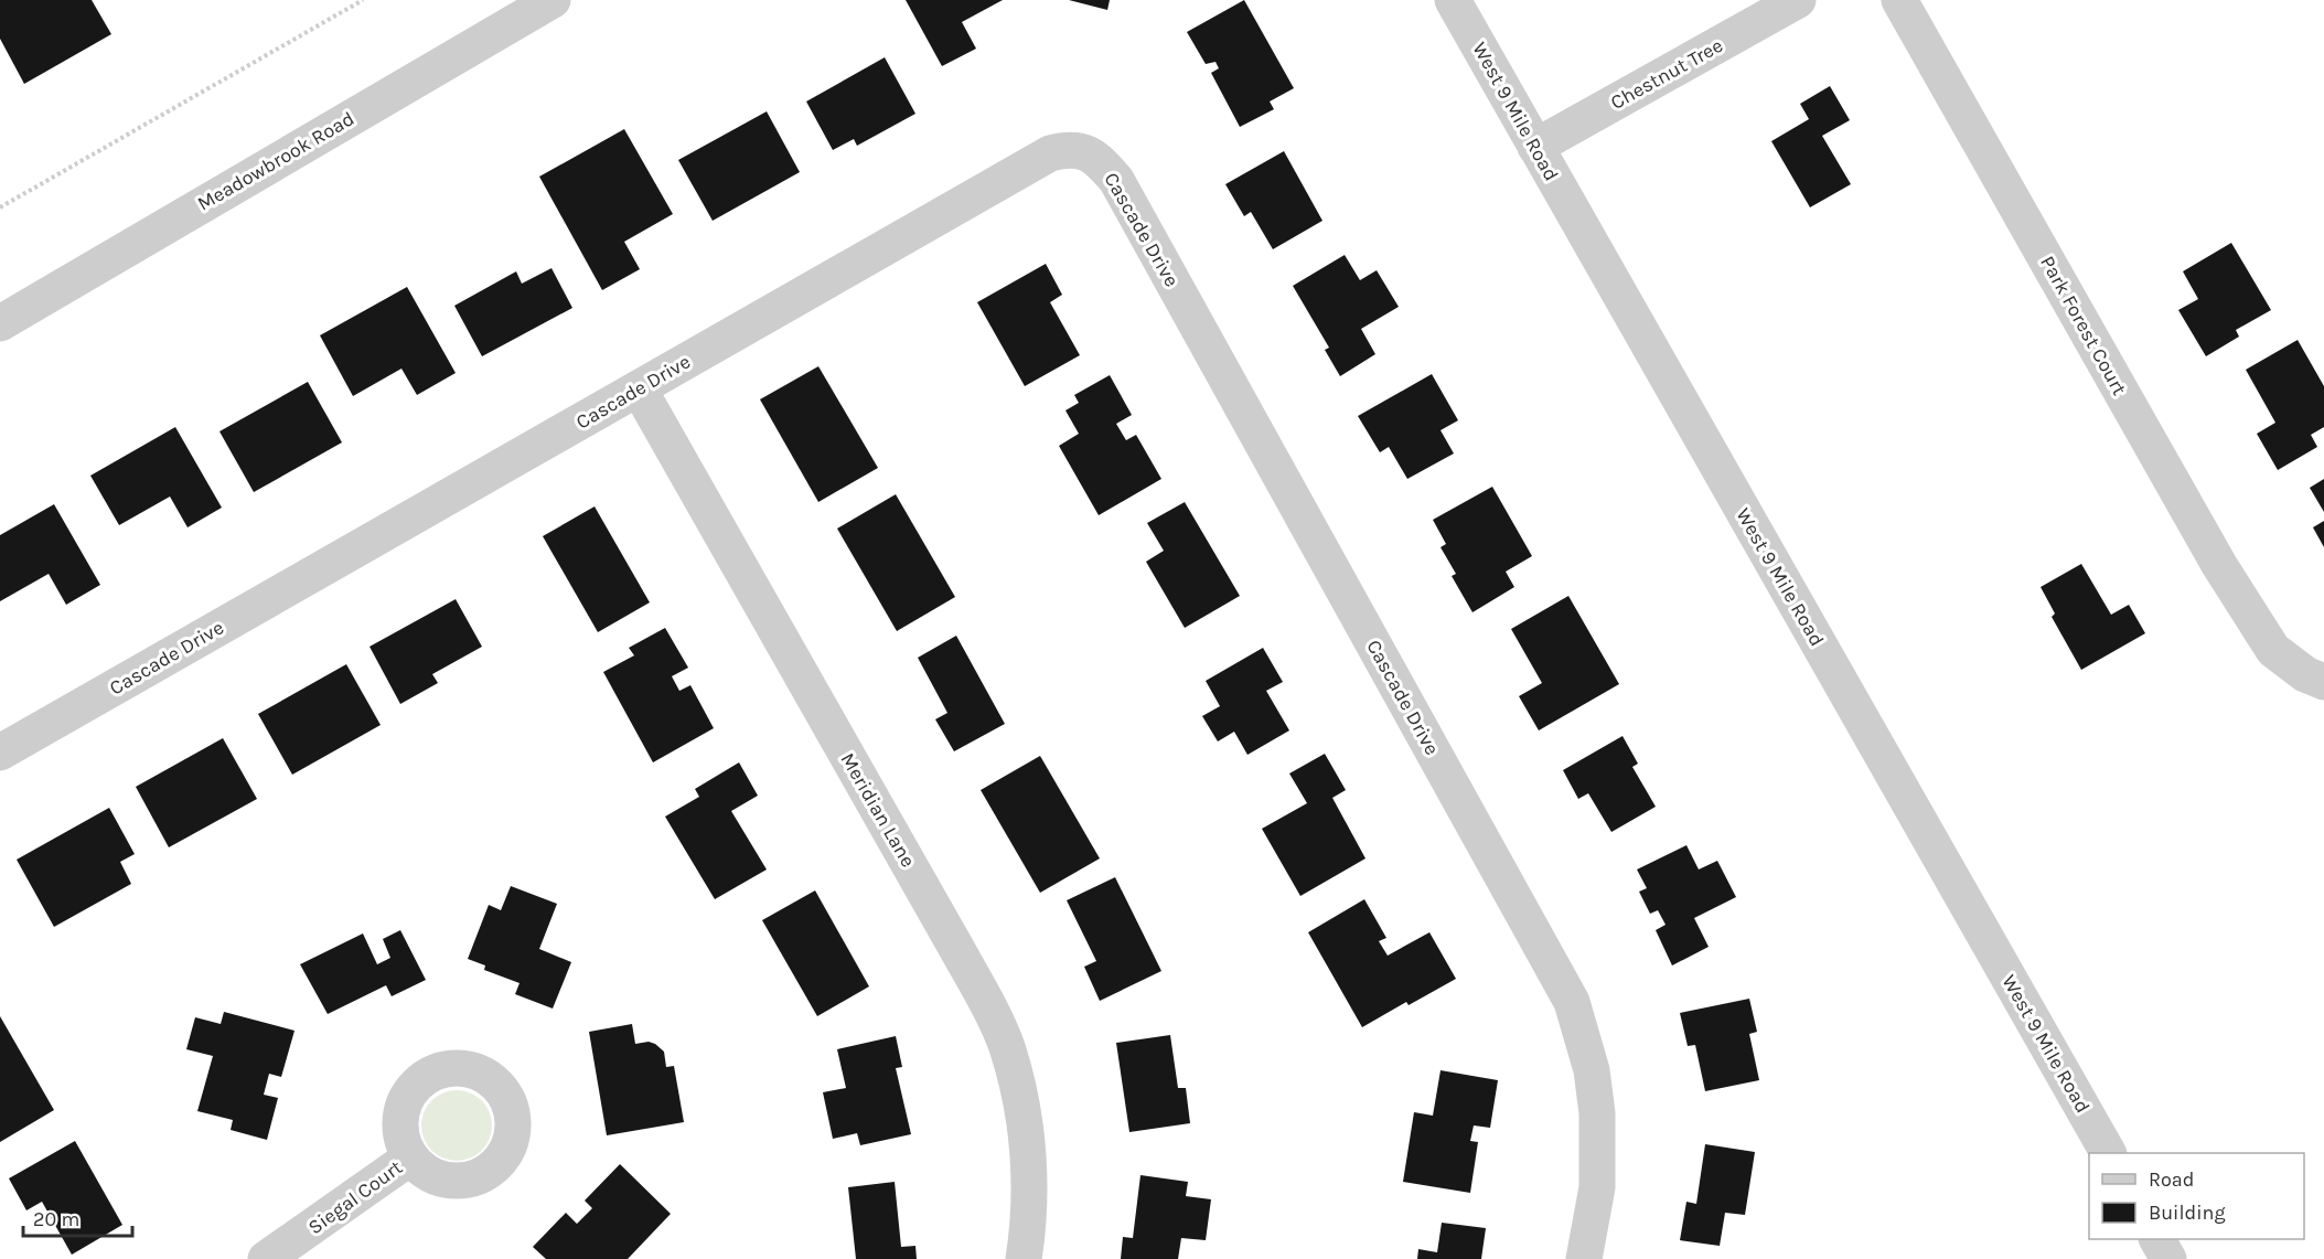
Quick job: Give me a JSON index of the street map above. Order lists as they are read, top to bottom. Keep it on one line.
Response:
{"streets":{"street":["Chestnut Tree","West 9 Mile Road","Meadowbrook Road","Cascade Drive","Park Forest Court","Meridian Lane","Siegal Court"]},"crossings":[["Chestnut Tree","West 9 Mile Road"],["Cascade Drive","Meridian Lane"]],"legend":["Road","Building"],"scale_bar":"20 m"}
